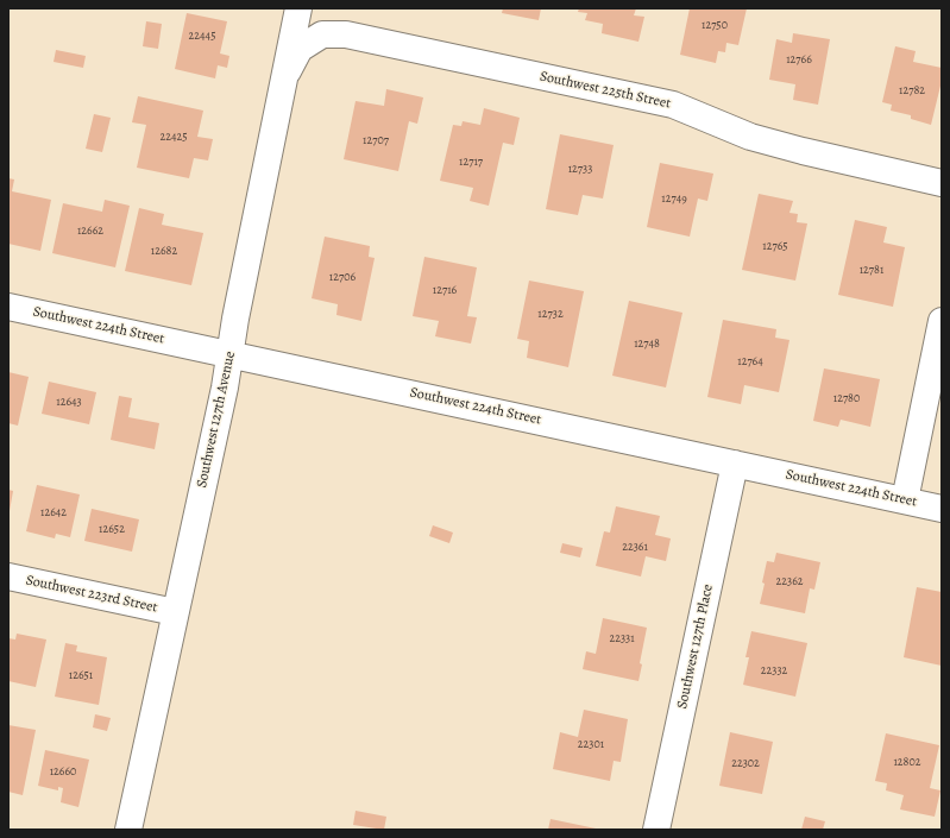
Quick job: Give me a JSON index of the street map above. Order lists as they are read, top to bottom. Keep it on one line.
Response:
{"streets":{"street":["Southwest 225th Street","Southwest 224th Street","Southwest 127th Avenue","Southwest 223rd Street","Southwest 127th Place"]},"crossings":[["Southwest 225th Street","Southwest 127th Avenue"],["Southwest 224th Street","Southwest 127th Avenue"],["Southwest 224th Street","Southwest 127th Place"],["Southwest 127th Avenue","Southwest 223rd Street"]],"house_numbers":["12750","22445","12766","12782","22425","12707","12717","12733","12749","12662","12765","12682","12781","12706","12716","12732","12748","12764","12780","12643","12642","12652","22361","22362","22331","22332","12651","22301","12802","22302","12660"]}
